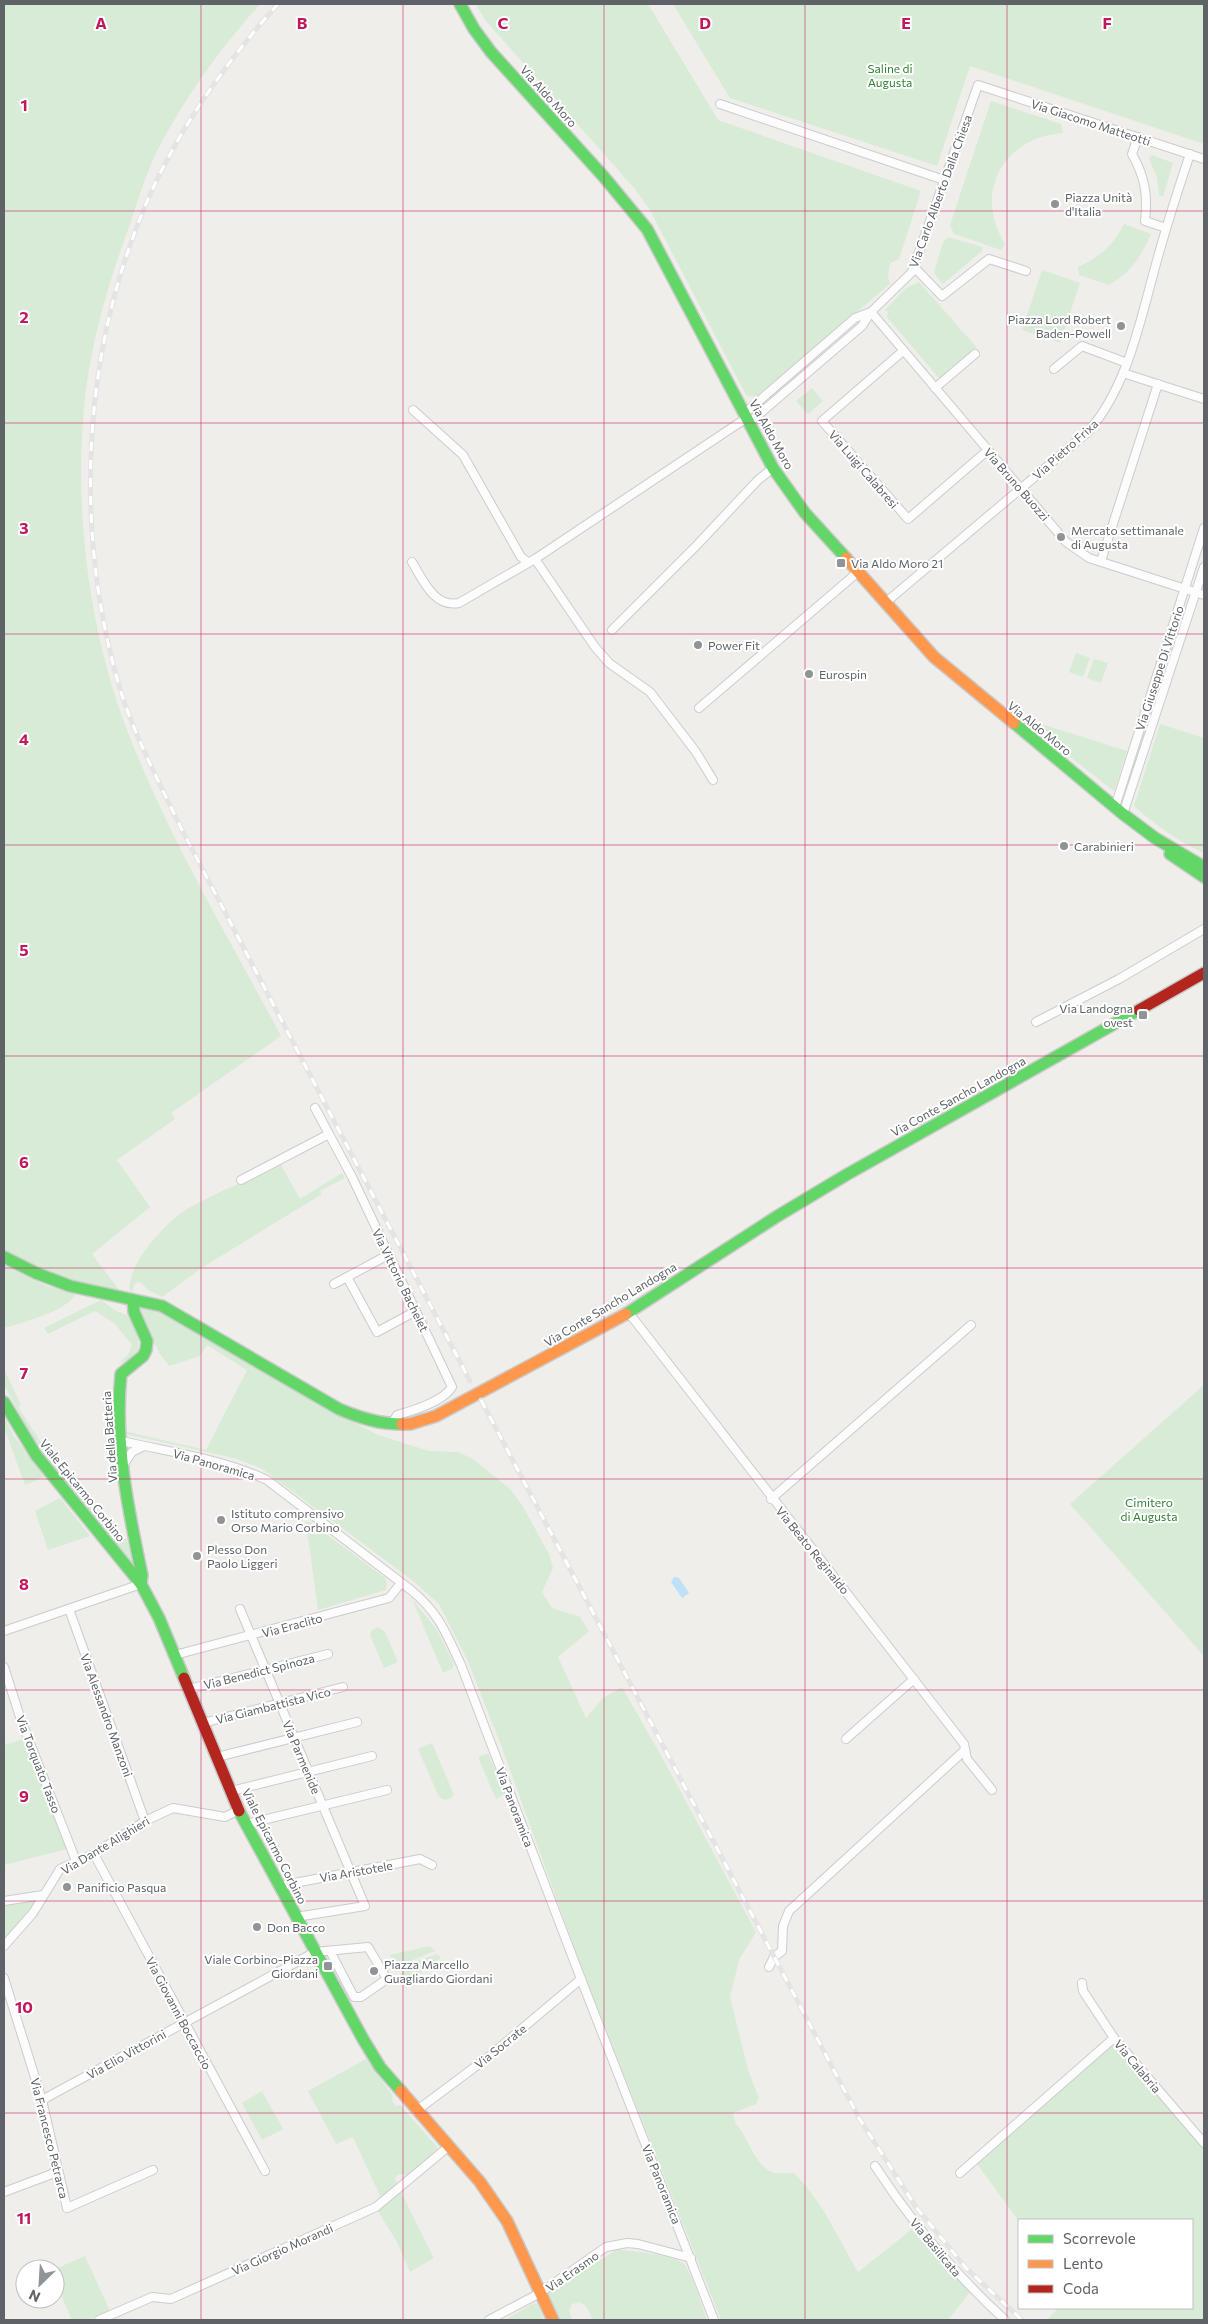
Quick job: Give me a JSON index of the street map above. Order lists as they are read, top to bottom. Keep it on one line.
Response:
{"streets":{"main road":["Via Aldo Moro","Via Conte Sancho Landogna","Via della Batteria","Viale Epicarmo Corbino"],"street":["Via Giacomo Matteotti","Via Carlo Alberto Dalla Chiesa","Via Pietro Frixa","Via Luigi Calabresi","Via Bruno Buozzi","Via Giuseppe Di Vittorio","Via Vittorio Bachelet","Via Panoramica","Via Beato Reginaldo","Via Eraclito","Via Benedict Spinoza","Via Giambattista Vico","Via Alessandro Manzoni","Via Parmenide","Via Torquato Tasso","Via Dante Alighieri","Via Aristotele","Via Giovanni Boccaccio","Via Socrate","Via Elio Vittorini","Via Calabria","Via Francesco Petrarca","Via Basilicata","Via Giorgio Morandi","Via Erasmo"]},"crossings":[["Via Aldo Moro","Via Carlo Alberto Dalla Chiesa"],["Via Aldo Moro","Via Pietro Frixa"],["Via Aldo Moro","Via Giuseppe Di Vittorio"],["Via Giacomo Matteotti","Via Carlo Alberto Dalla Chiesa"],["Via Giacomo Matteotti","Via Pietro Frixa"],["Via Carlo Alberto Dalla Chiesa","Via Bruno Buozzi"],["Via Pietro Frixa","Via Bruno Buozzi"],["Via Luigi Calabresi","Via Bruno Buozzi"],["Via Bruno Buozzi","Via Giuseppe Di Vittorio"],["Via Conte Sancho Landogna","Via Vittorio Bachelet"],["Via Conte Sancho Landogna","Via della Batteria"],["Via Conte Sancho Landogna","Via Beato Reginaldo"],["Via della Batteria","Via Panoramica"],["Via della Batteria","Viale Epicarmo Corbino"],["Via Panoramica","Via Eraclito"],["Via Panoramica","Via Socrate"],["Via Panoramica","Via Erasmo"],["Viale Epicarmo Corbino","Via Eraclito"],["Viale Epicarmo Corbino","Via Benedict Spinoza"],["Viale Epicarmo Corbino","Via Giambattista Vico"],["Viale Epicarmo Corbino","Via Parmenide"],["Viale Epicarmo Corbino","Via Dante Alighieri"],["Viale Epicarmo Corbino","Via Aristotele"],["Viale Epicarmo Corbino","Via Socrate"],["Viale Epicarmo Corbino","Via Elio Vittorini"],["Viale Epicarmo Corbino","Via Giorgio Morandi"],["Viale Epicarmo Corbino","Via Erasmo"],["Via Eraclito","Via Parmenide"],["Via Benedict Spinoza","Via Parmenide"],["Via Giambattista Vico","Via Parmenide"],["Via Alessandro Manzoni","Via Dante Alighieri"],["Via Parmenide","Via Aristotele"],["Via Torquato Tasso","Via Dante Alighieri"],["Via Dante Alighieri","Via Giovanni Boccaccio"],["Via Giovanni Boccaccio","Via Elio Vittorini"],["Via Elio Vittorini","Via Francesco Petrarca"]],"parks":["Saline di Augusta","Cimitero di Augusta"],"places":{"other":["Piazza Unità d'Italia","Piazza Lord Robert Baden-Powell","Mercato settimanale di Augusta","Power Fit","Eurospin","Carabinieri","Istituto comprensivo Orso Mario Corbino","Plesso Don Paolo Liggeri","Panificio Pasqua","Don Bacco","Piazza Marcello Guagliardo Giordani"],"transit":["Via Aldo Moro 21","Via Landogna ovest","Viale Corbino-Piazza Giordani"]},"legend":["Scorrevole","Lento","Coda"],"north":"bottom left","grid":{"columns":["A","B","C","D","E","F"],"rows":["1","2","3","4","5","6","7","8","9","10","11"]}}
